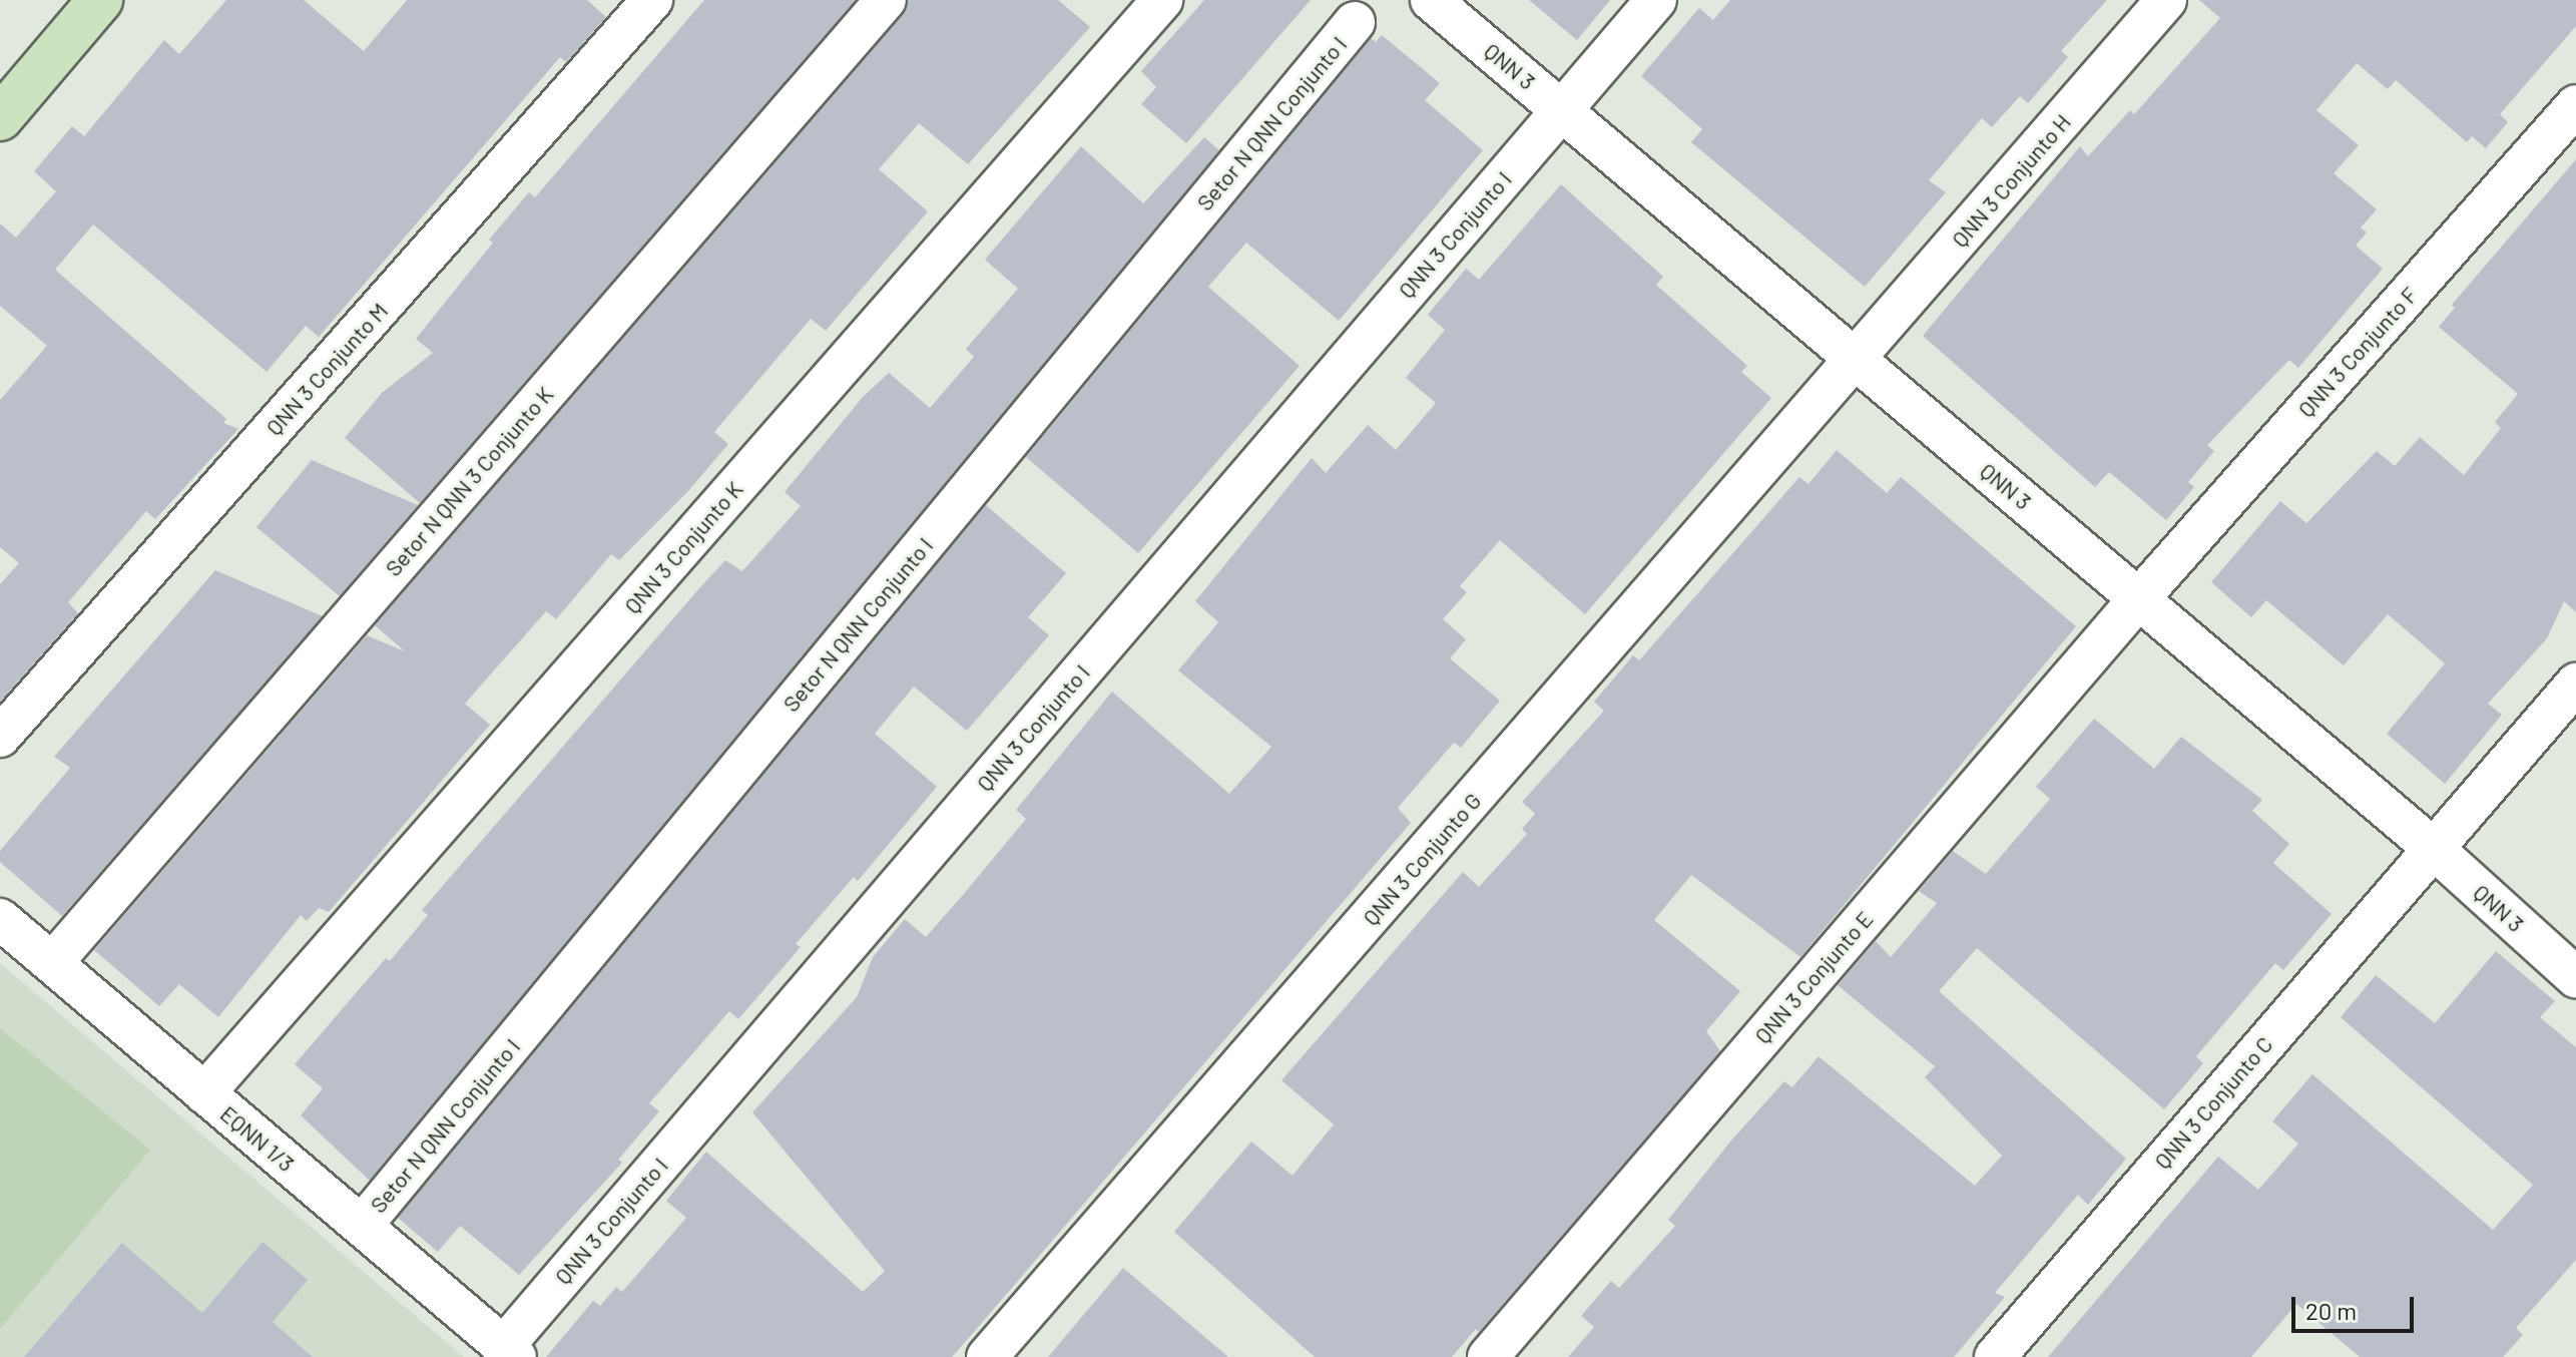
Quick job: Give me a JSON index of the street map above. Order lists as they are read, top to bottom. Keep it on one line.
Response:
{"streets":{"street":["QNN 3","Setor N QNN Conjunto I","QNN 3 Conjunto H","QNN 3 Conjunto I","QNN 3 Conjunto F","QNN 3 Conjunto M","Setor N QNN 3 Conjunto K","QNN 3 Conjunto K","QNN 3 Conjunto G","QNN 3 Conjunto E","QNN 3 Conjunto C","EQNN 1/3"]},"crossings":[["QNN 3","QNN 3 Conjunto H"],["QNN 3","QNN 3 Conjunto I"],["QNN 3","QNN 3 Conjunto F"],["QNN 3","QNN 3 Conjunto G"],["QNN 3","QNN 3 Conjunto E"],["QNN 3","QNN 3 Conjunto C"],["Setor N QNN Conjunto I","EQNN 1/3"],["QNN 3 Conjunto H","QNN 3 Conjunto G"],["QNN 3 Conjunto I","EQNN 1/3"],["QNN 3 Conjunto F","QNN 3 Conjunto E"],["Setor N QNN 3 Conjunto K","EQNN 1/3"],["QNN 3 Conjunto K","EQNN 1/3"]],"scale_bar":"20 m"}
